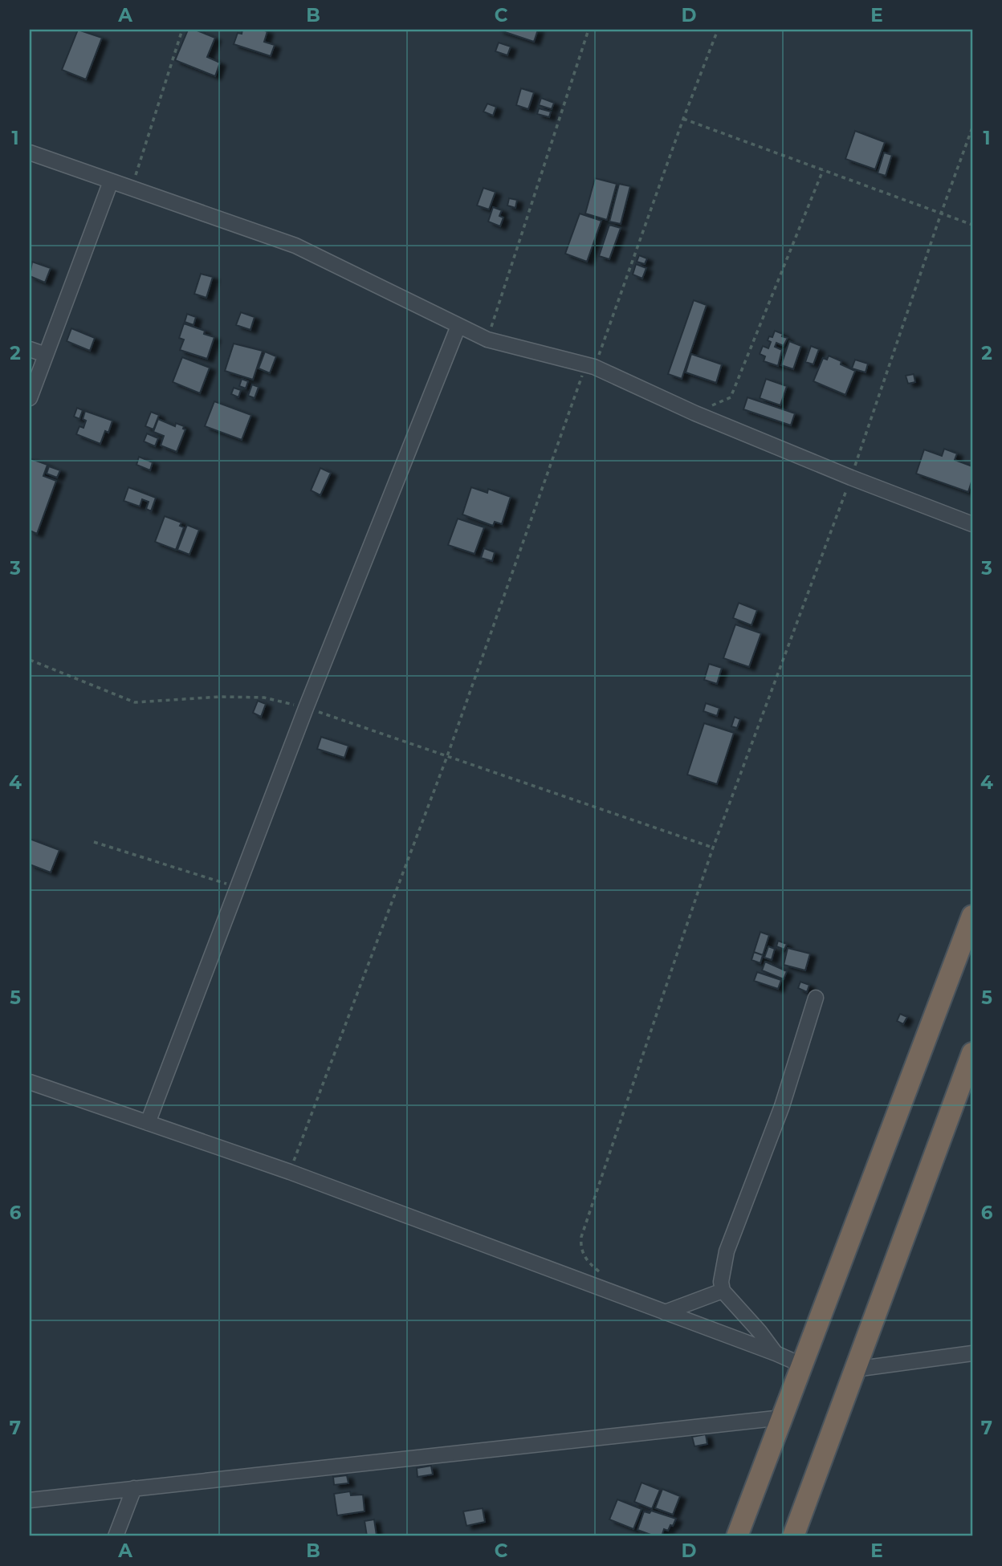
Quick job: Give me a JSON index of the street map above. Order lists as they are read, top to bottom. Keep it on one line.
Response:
{"grid":{"columns":["A","B","C","D","E"],"rows":["1","2","3","4","5","6","7"]}}
